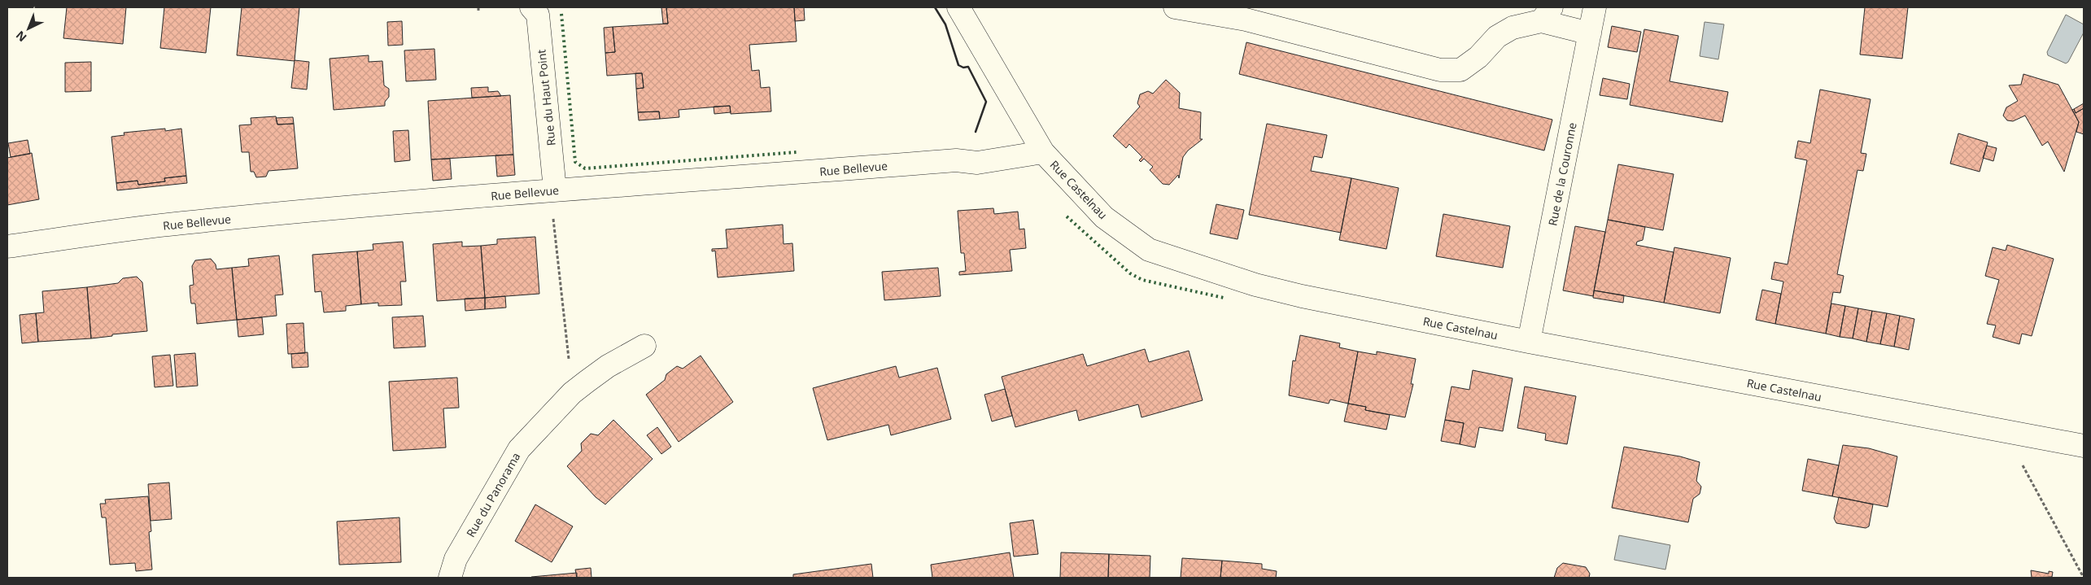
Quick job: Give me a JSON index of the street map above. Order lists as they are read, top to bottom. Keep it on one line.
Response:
{"streets":{"street":["Rue du Haut Point","Rue Bellevue","Rue de la Couronne","Rue Castelnau","Rue du Panorama"]},"crossings":[["Rue du Haut Point","Rue Bellevue"],["Rue Bellevue","Rue Castelnau"],["Rue de la Couronne","Rue Castelnau"]],"north":"bottom left"}
